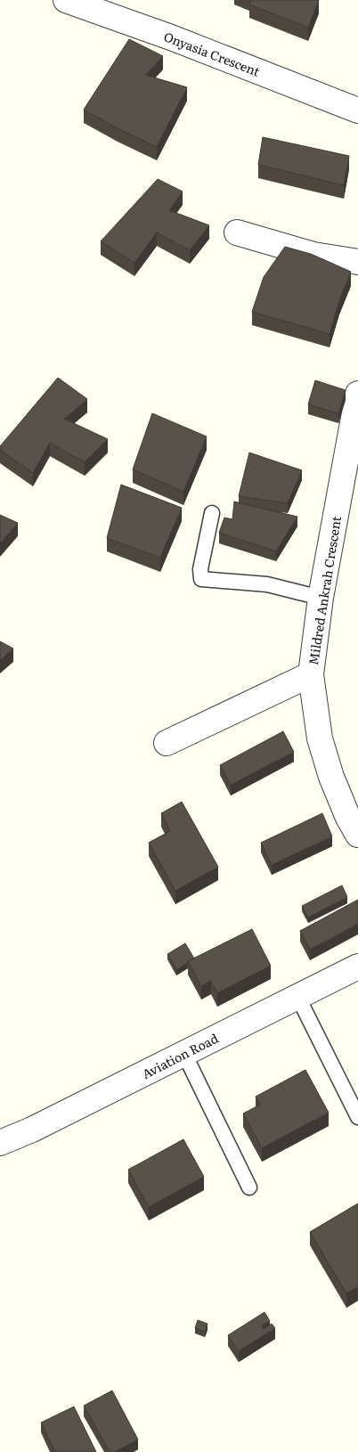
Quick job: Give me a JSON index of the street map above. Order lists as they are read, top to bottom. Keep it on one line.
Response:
{"streets":{"street":["Onyasia Crescent","Mildred Ankrah Crescent","Aviation Road"]}}
